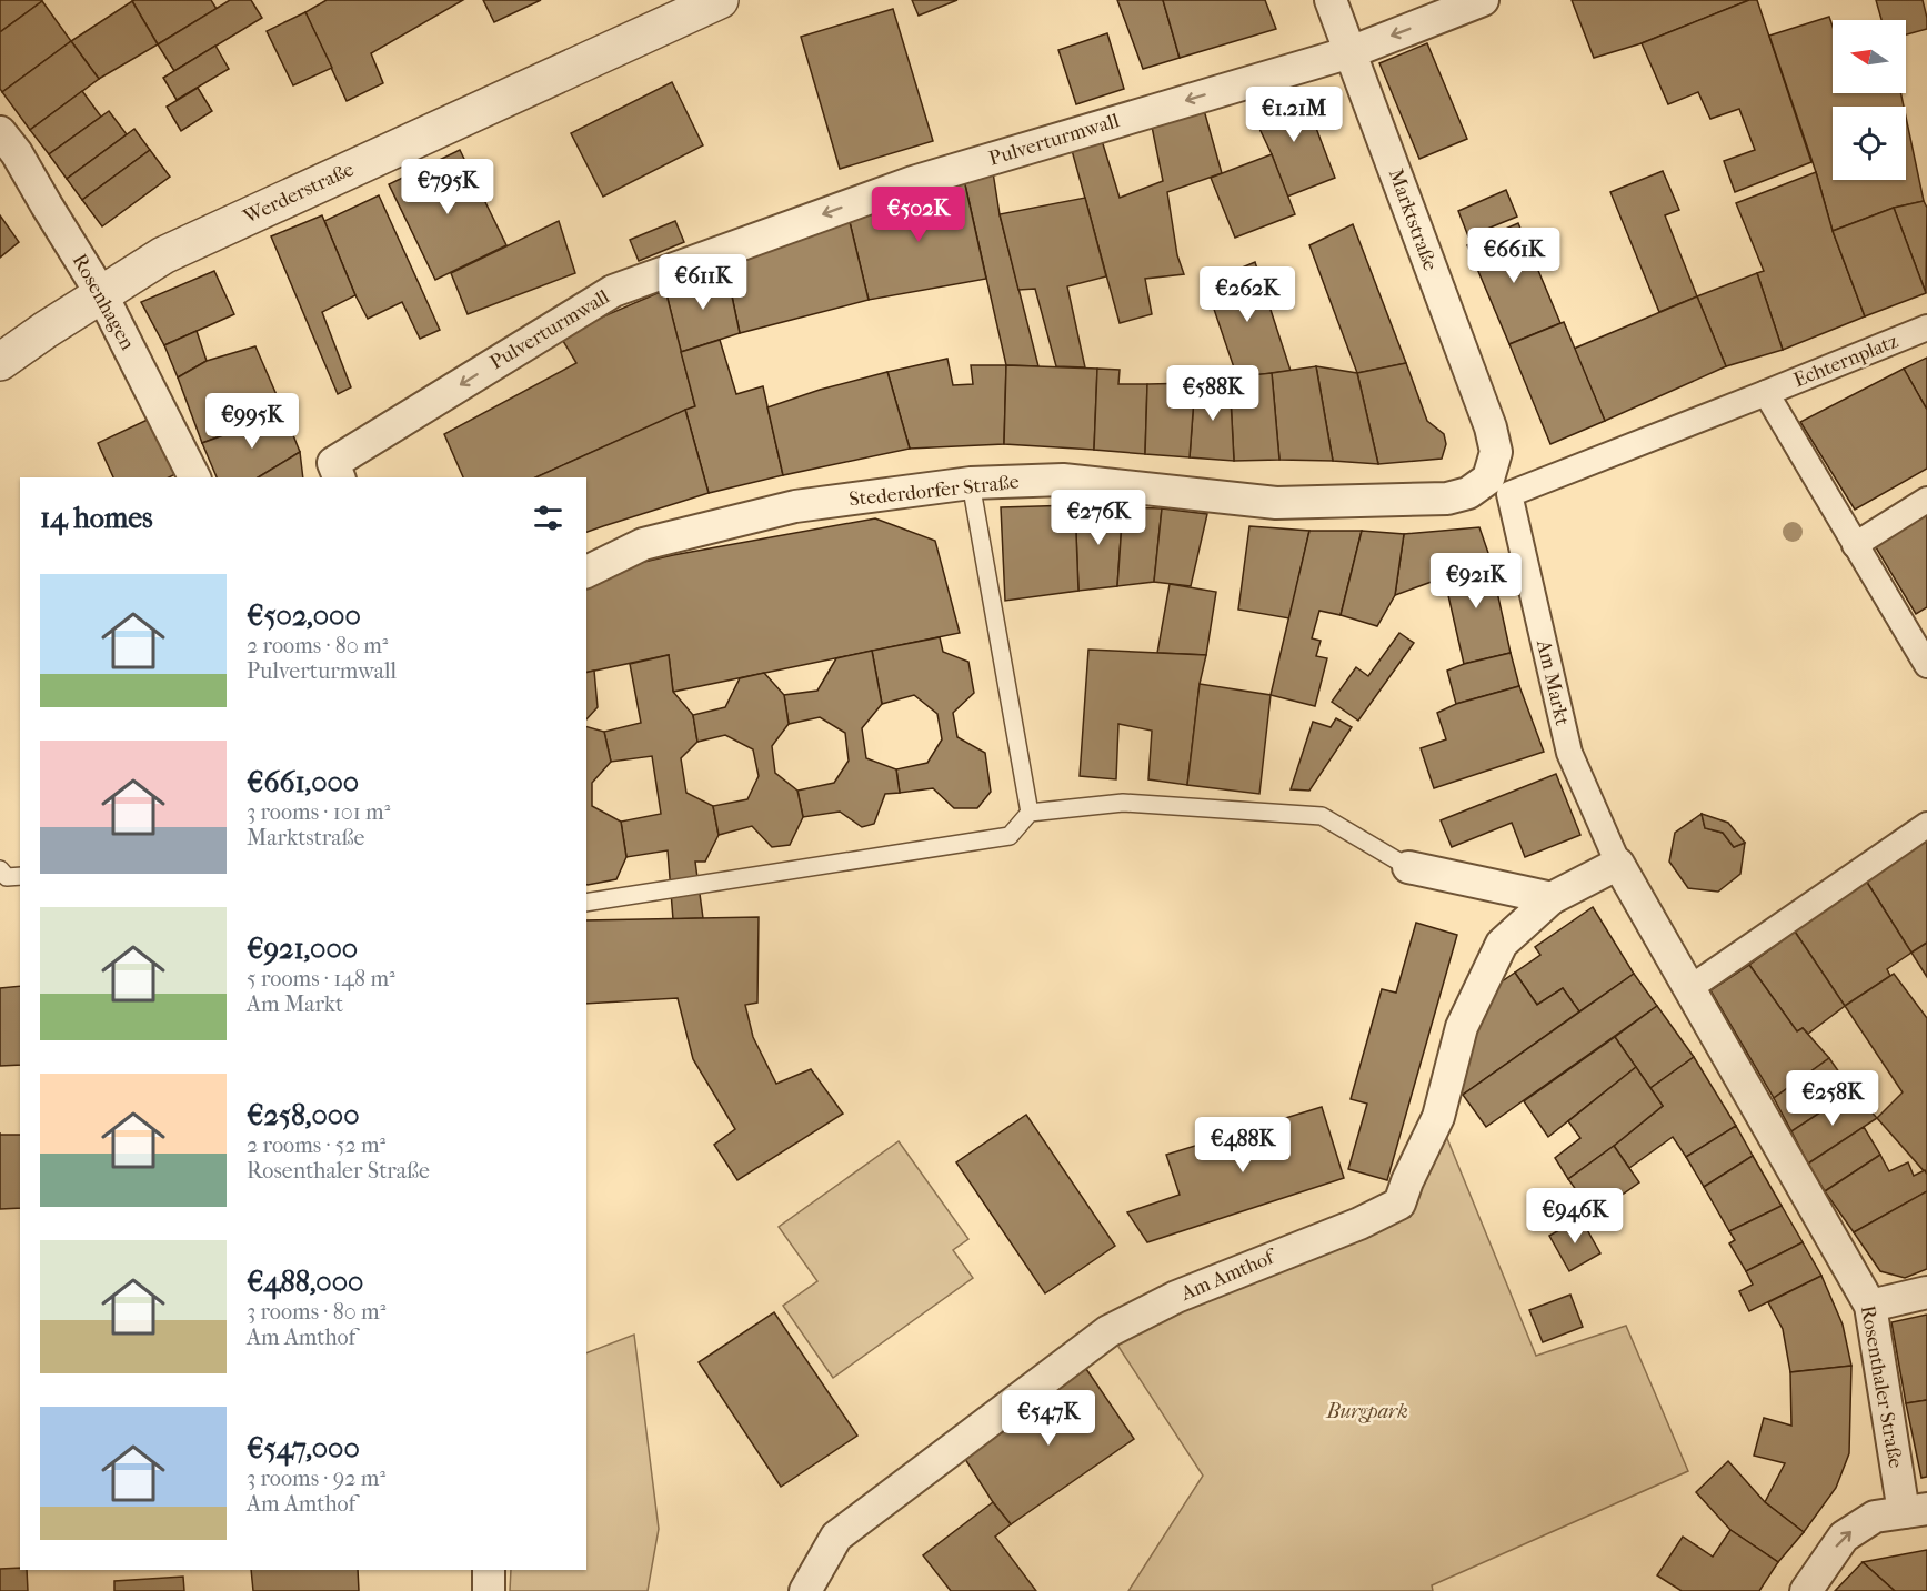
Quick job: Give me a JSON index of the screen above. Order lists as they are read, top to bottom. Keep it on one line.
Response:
{"streets":{"street":["Pulverturmwall","Werderstraße","Marktstraße","Rosenhagen","Echternplatz","Stederdorfer Straße","Am Markt","Am Amthof","Rosenthaler Straße"]},"crossings":[["Pulverturmwall","Marktstraße"],["Werderstraße","Rosenhagen"],["Marktstraße","Stederdorfer Straße"],["Echternplatz","Am Markt"],["Am Markt","Am Amthof"],["Am Markt","Rosenthaler Straße"]],"one_way":["Pulverturmwall"],"parks":["Burgpark"],"north":"left","page":{"price":["€1.21M","€795K","€502K","€661K","€611K","€262K","€588K","€995K","€276K","€921K","€258K","€488K","€946K","€547K"],"heading":"14 homes","list":[{"name":"€502,000","note":"2 rooms · 80 m² · Pulverturmwall"},{"name":"€661,000","note":"3 rooms · 101 m² · Marktstraße"},{"name":"€921,000","note":"5 rooms · 148 m² · Am Markt"},{"name":"€258,000","note":"2 rooms · 52 m² · Rosenthaler Straße"},{"name":"€488,000","note":"3 rooms · 80 m² · Am Amthof"},{"name":"€547,000","note":"3 rooms · 92 m² · Am Amthof"}]}}
